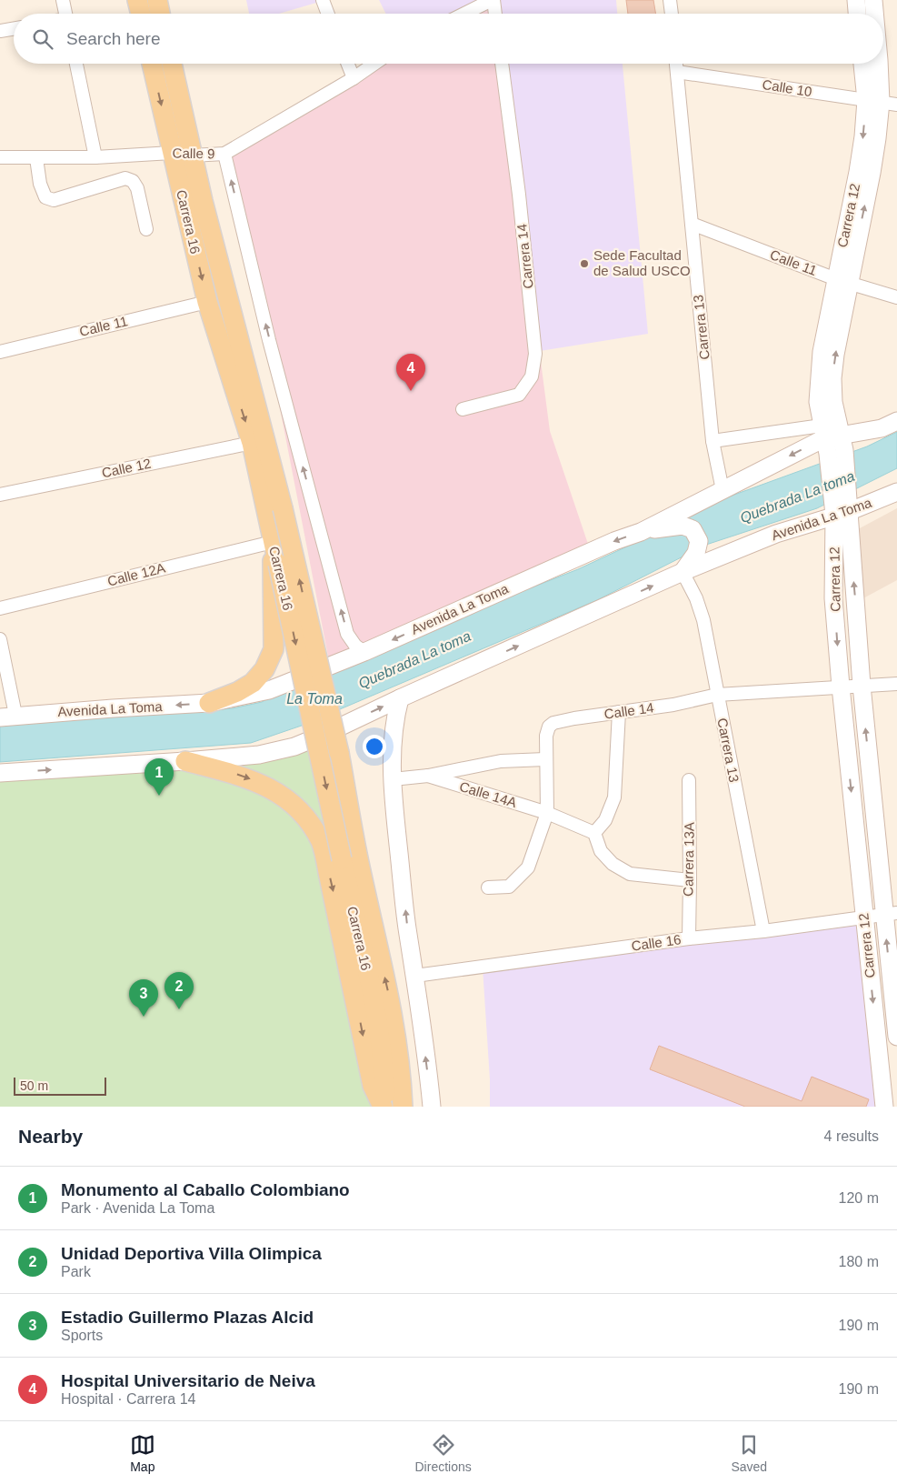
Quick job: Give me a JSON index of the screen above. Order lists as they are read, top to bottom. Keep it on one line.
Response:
{"streets":{"main road":["Carrera 12","Carrera 16","Avenida La Toma"],"street":["Calle 10","Calle 9","Carrera 14","Calle 11","Carrera 13","Calle 12","Calle 12A","Calle 14","Calle 14A","Carrera 13A","Calle 16"]},"crossings":[["Calle 10","Carrera 12"],["Calle 10","Carrera 13"],["Calle 9","Carrera 16"],["Carrera 12","Calle 11"],["Carrera 12","Avenida La Toma"],["Carrera 12","Calle 14"],["Carrera 12","Calle 16"],["Carrera 16","Calle 11"],["Carrera 16","Calle 12"],["Carrera 16","Calle 12A"],["Calle 11","Carrera 13"],["Carrera 13","Avenida La Toma"],["Carrera 13","Calle 14"],["Carrera 13","Calle 16"],["Carrera 13A","Calle 16"]],"water":["Quebrada La toma","La Toma"],"places":["Sede Facultad de Salud USCO"],"scale_bar":"50 m","page":{"search":"Search here","pins":["4","1","2","3"],"scale":"50 m","heading":["Nearby","4 results"],"list":[{"mark":"1","name":"Monumento al Caballo Colombiano","note":"Park · Avenida La Toma","value":"120 m"},{"mark":"2","name":"Unidad Deportiva Villa Olimpica","note":"Park","value":"180 m"},{"mark":"3","name":"Estadio Guillermo Plazas Alcid","note":"Sports","value":"190 m"},{"mark":"4","name":"Hospital Universitario de Neiva","note":"Hospital · Carrera 14","value":"190 m"}],"nav":["Map","Directions","Saved"]}}
